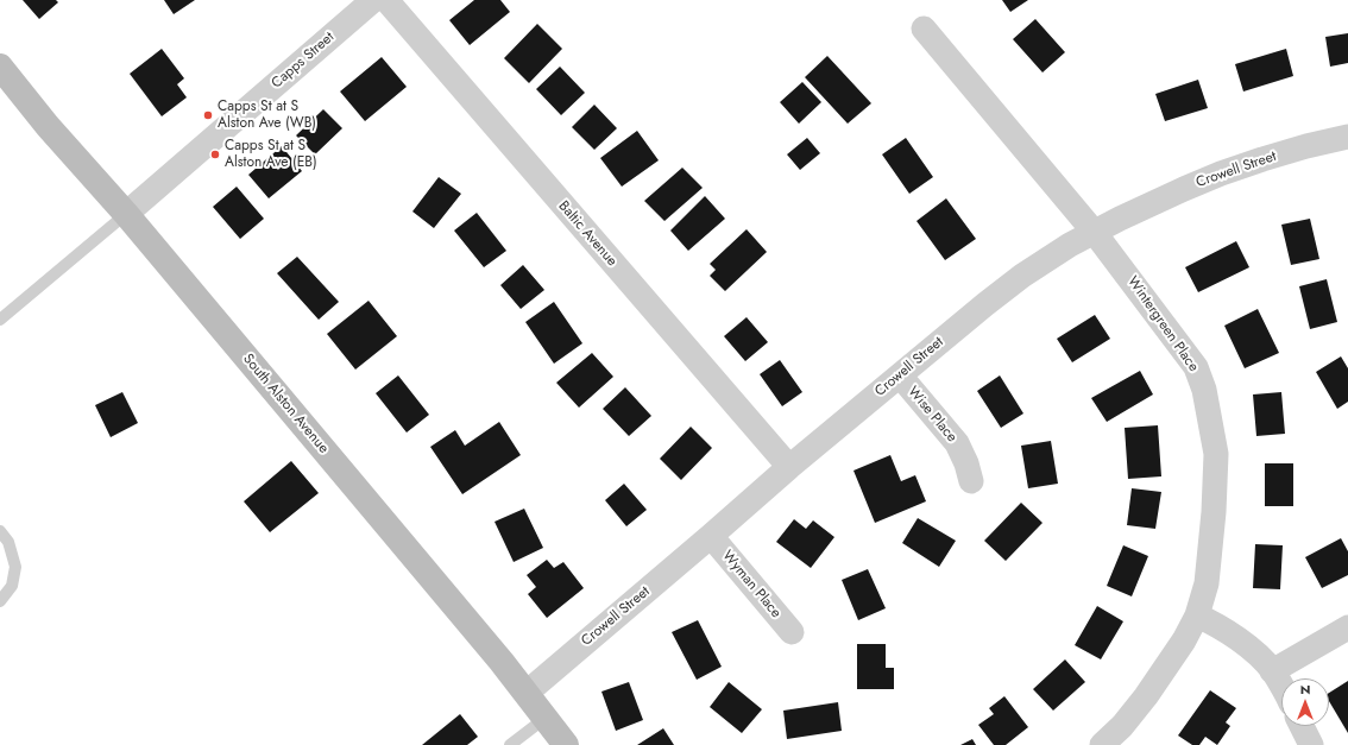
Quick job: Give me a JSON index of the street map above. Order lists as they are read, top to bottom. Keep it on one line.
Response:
{"streets":{"street":["Capps Street","Crowell Street","Baltic Avenue","Wintergreen Place","South Alston Avenue","Wise Place","Wyman Place"]},"crossings":[["Capps Street","South Alston Avenue"],["Crowell Street","Baltic Avenue"],["Crowell Street","Wintergreen Place"],["Crowell Street","South Alston Avenue"],["Crowell Street","Wise Place"],["Crowell Street","Wyman Place"]],"places":["Capps St at S Alston Ave (WB)","Capps St at S Alston Ave (EB)"],"north":"top"}
